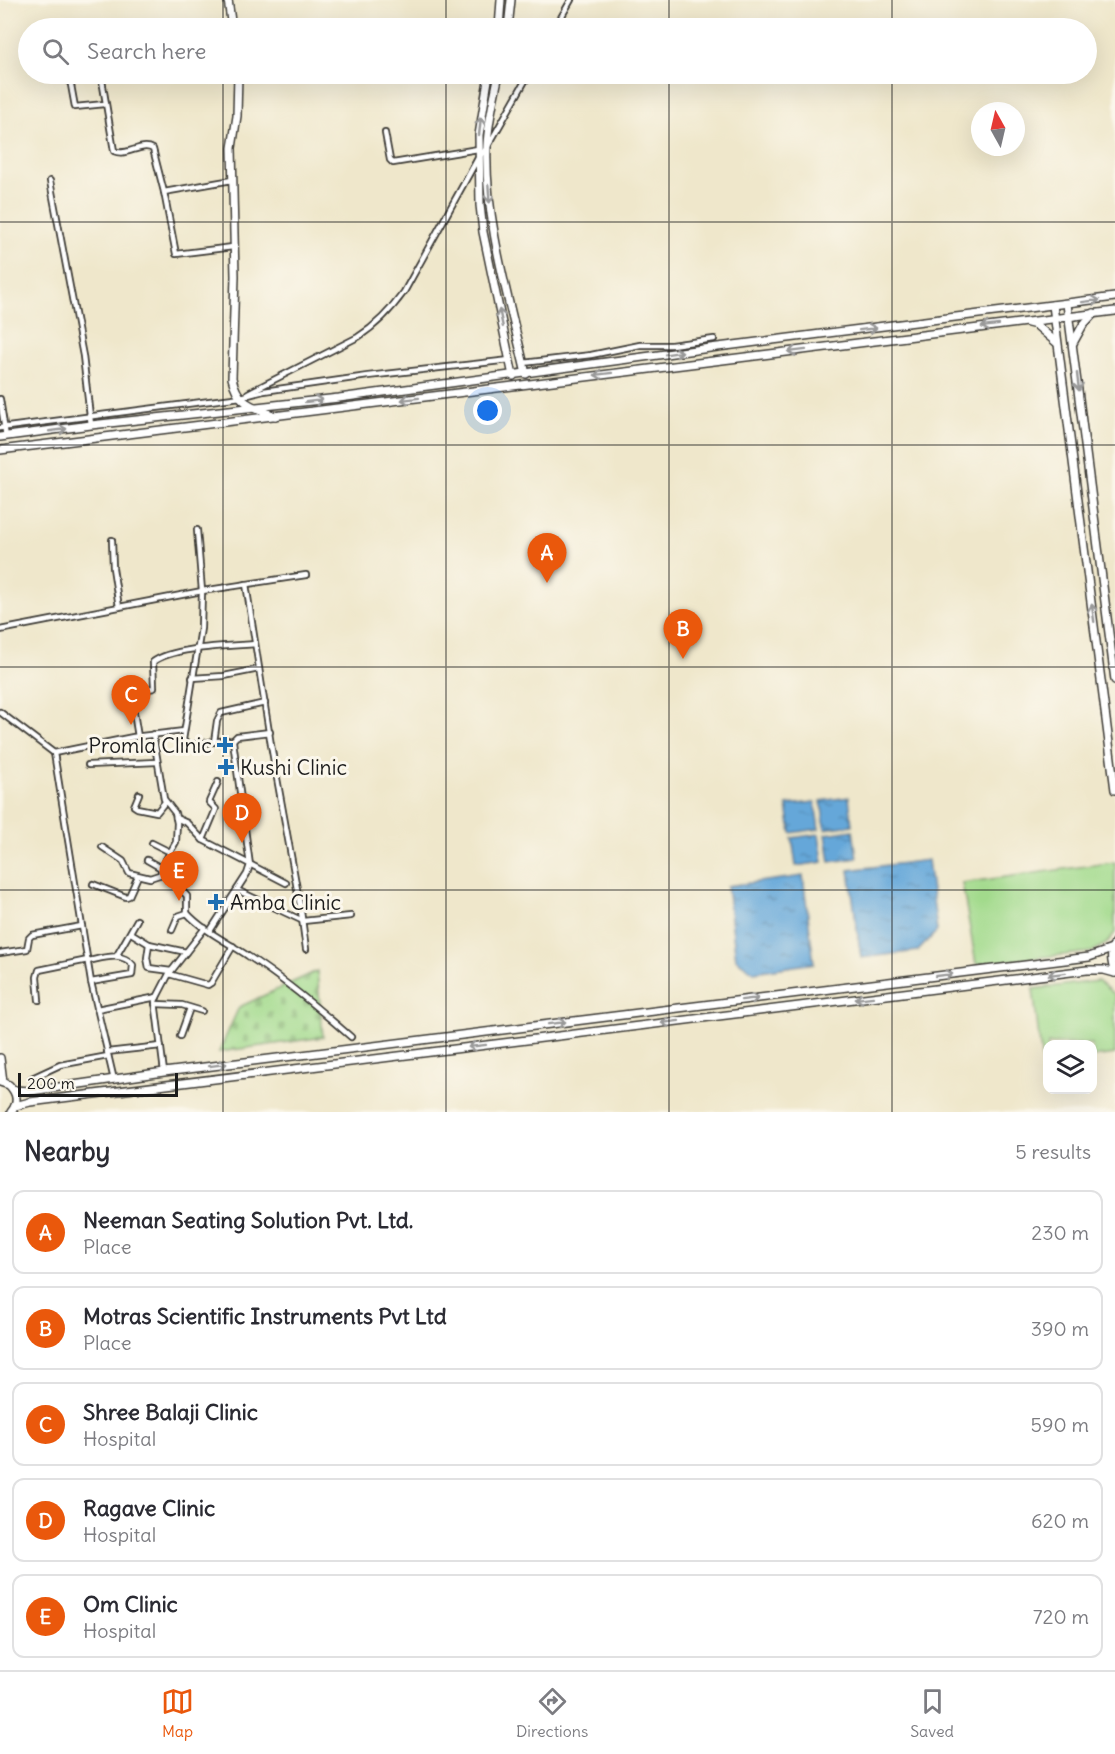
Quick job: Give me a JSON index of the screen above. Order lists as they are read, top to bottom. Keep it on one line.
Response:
{"places":{"health":["Promla Clinic","Kushi Clinic","Amba Clinic"]},"scale_bar":"200 m","north":"top","page":{"search":"Search here","pins":["A","B","C","D","E"],"scale":"200 m","heading":["Nearby","5 results"],"list":[{"mark":"A","name":"Neeman Seating Solution Pvt. Ltd.","note":"Place","value":"230 m"},{"mark":"B","name":"Motras Scientific Instruments Pvt Ltd","note":"Place","value":"390 m"},{"mark":"C","name":"Shree Balaji Clinic","note":"Hospital","value":"590 m"},{"mark":"D","name":"Ragave Clinic","note":"Hospital","value":"620 m"},{"mark":"E","name":"Om Clinic","note":"Hospital","value":"720 m"}],"nav":["Map","Directions","Saved"]}}
